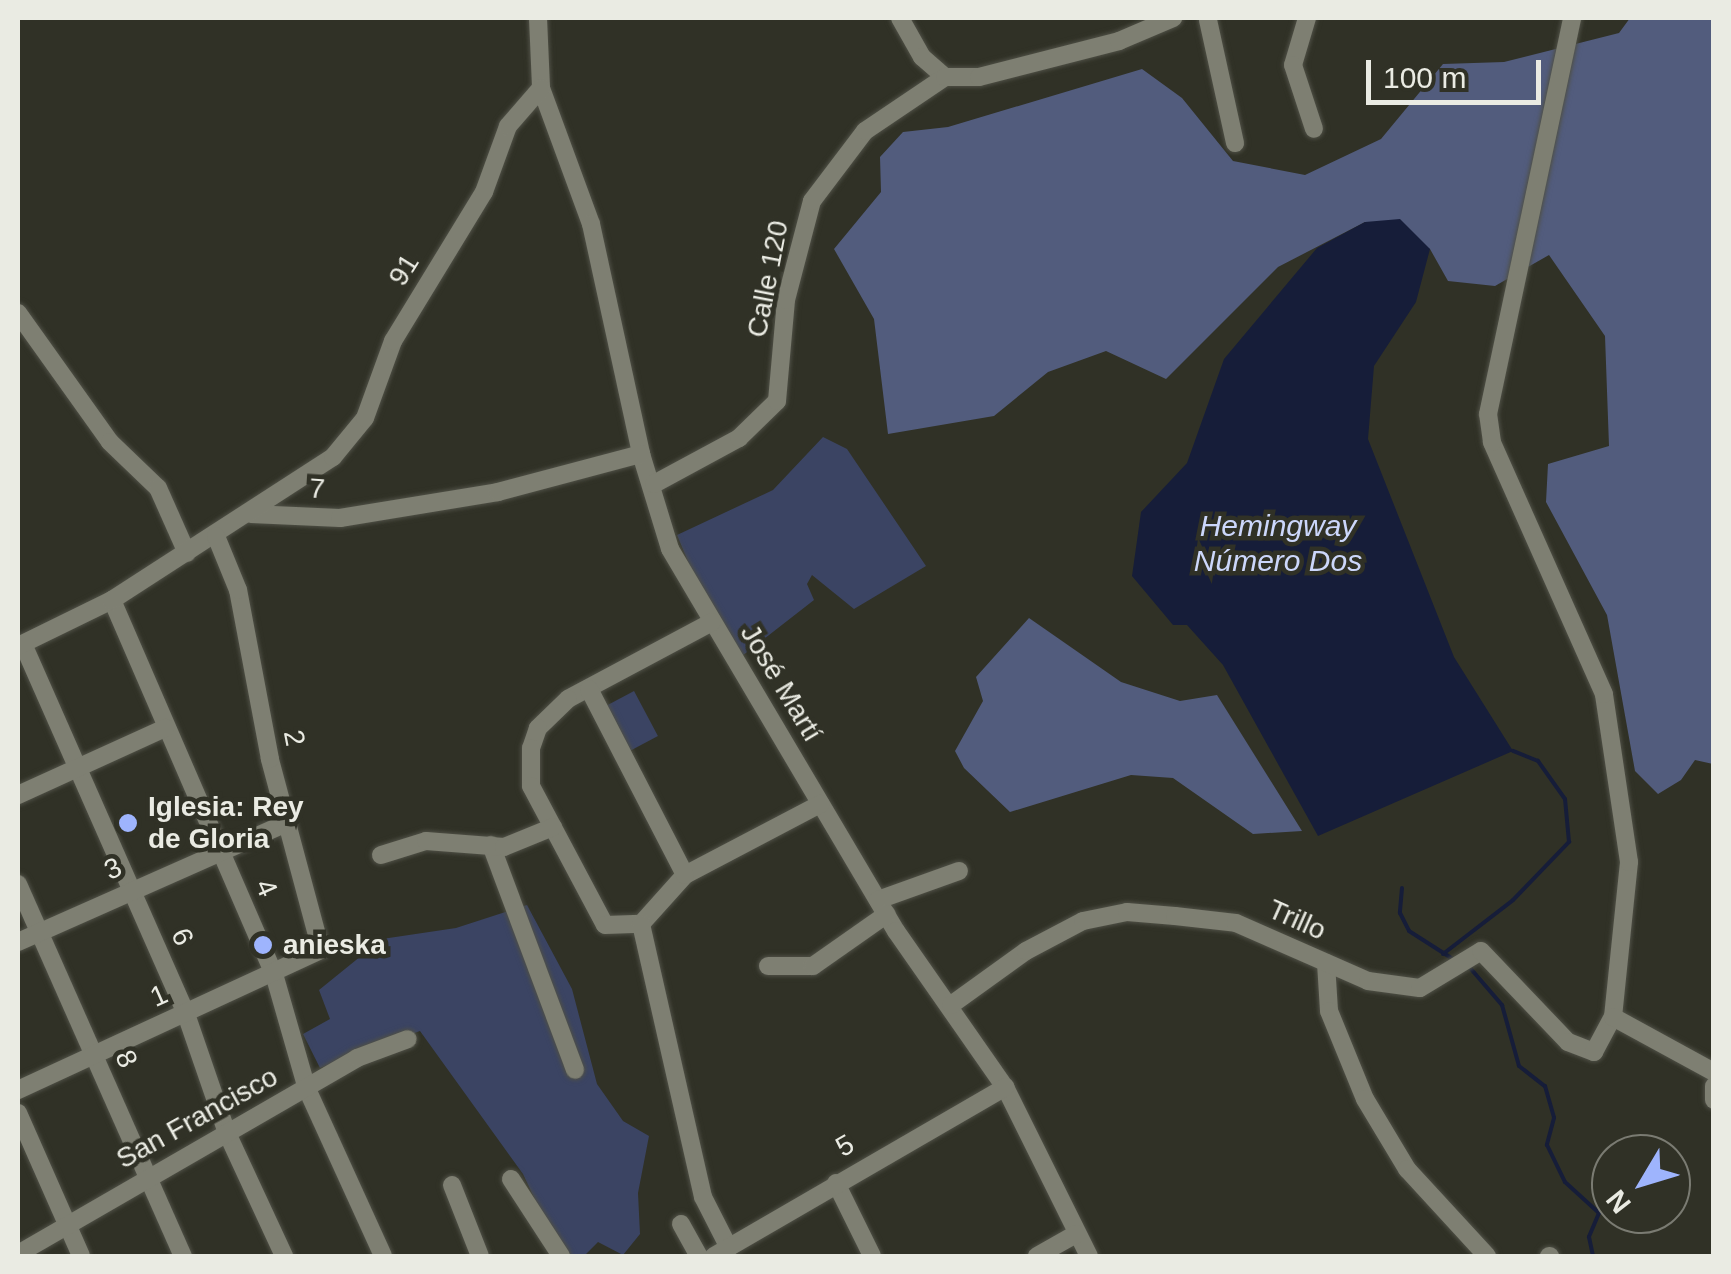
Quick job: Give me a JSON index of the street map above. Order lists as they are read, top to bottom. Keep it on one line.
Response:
{"streets":{"street":["91","Calle 120","7","José Martí","2","3","4","Trillo","6","1","8","San Francisco","5"]},"crossings":[["91","7"],["91","José Martí"],["Calle 120","José Martí"],["7","José Martí"],["José Martí","Trillo"],["José Martí","5"],["2","3"],["2","1"],["3","4"],["3","6"],["3","8"],["4","1"],["4","San Francisco"],["6","1"],["6","San Francisco"],["1","8"],["8","San Francisco"]],"water":["Hemingway Número Dos"],"places":["Iglesia: Rey de Gloria","anieska"],"scale_bar":"100 m","north":"bottom left"}
